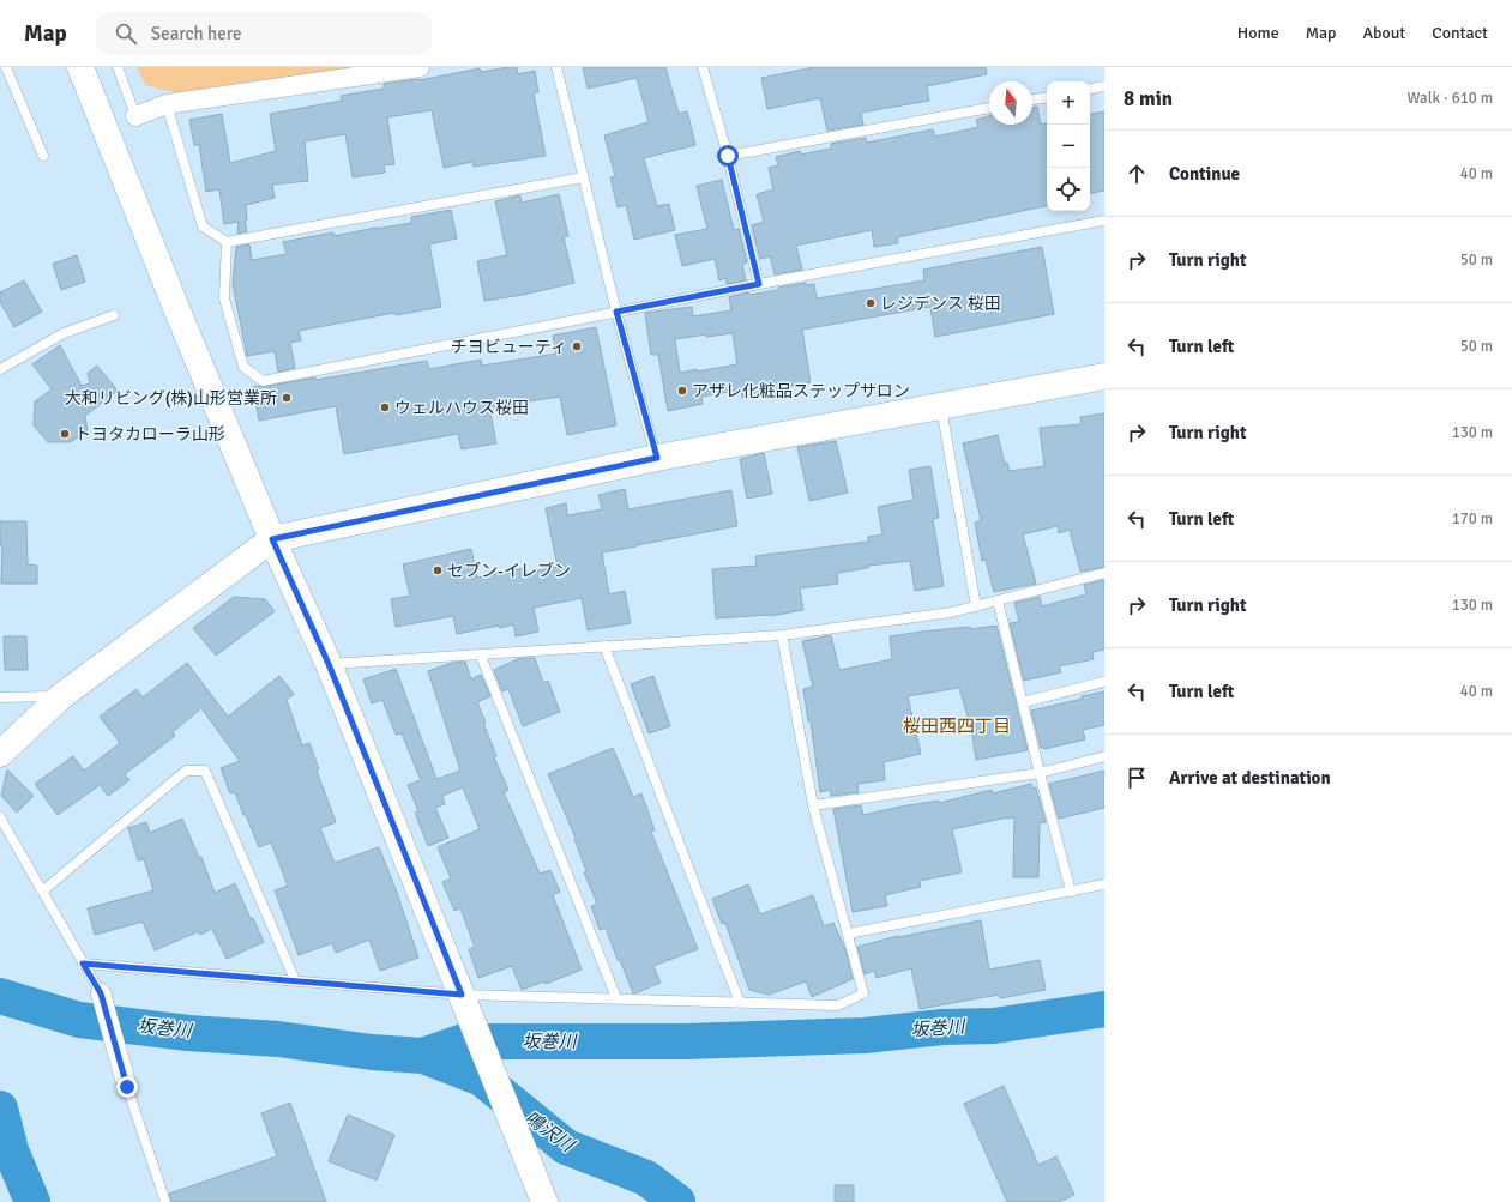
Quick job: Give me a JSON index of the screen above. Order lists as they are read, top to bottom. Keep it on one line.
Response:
{"districts":["桜田西四丁目"],"water":["坂巻川","鳴沢川"],"places":["レジデンス 桜田","チヨビューティ","アザレ化粧品ステップサロン","大和リビング(株)山形営業所","ウェルハウス桜田","トヨタカローラ山形","セブン-イレブン"],"north":"top","page":{"header":"Map","search":"Search here","nav":["Home","Map","About","Contact"],"heading":["8 min","Walk · 610 m"],"map_buttons":["+","−"],"list":[["Continue","40 m"],["Turn right","50 m"],["Turn left","50 m"],["Turn right","130 m"],["Turn left","170 m"],["Turn right","130 m"],["Turn left","40 m"],"Arrive at destination"]}}
